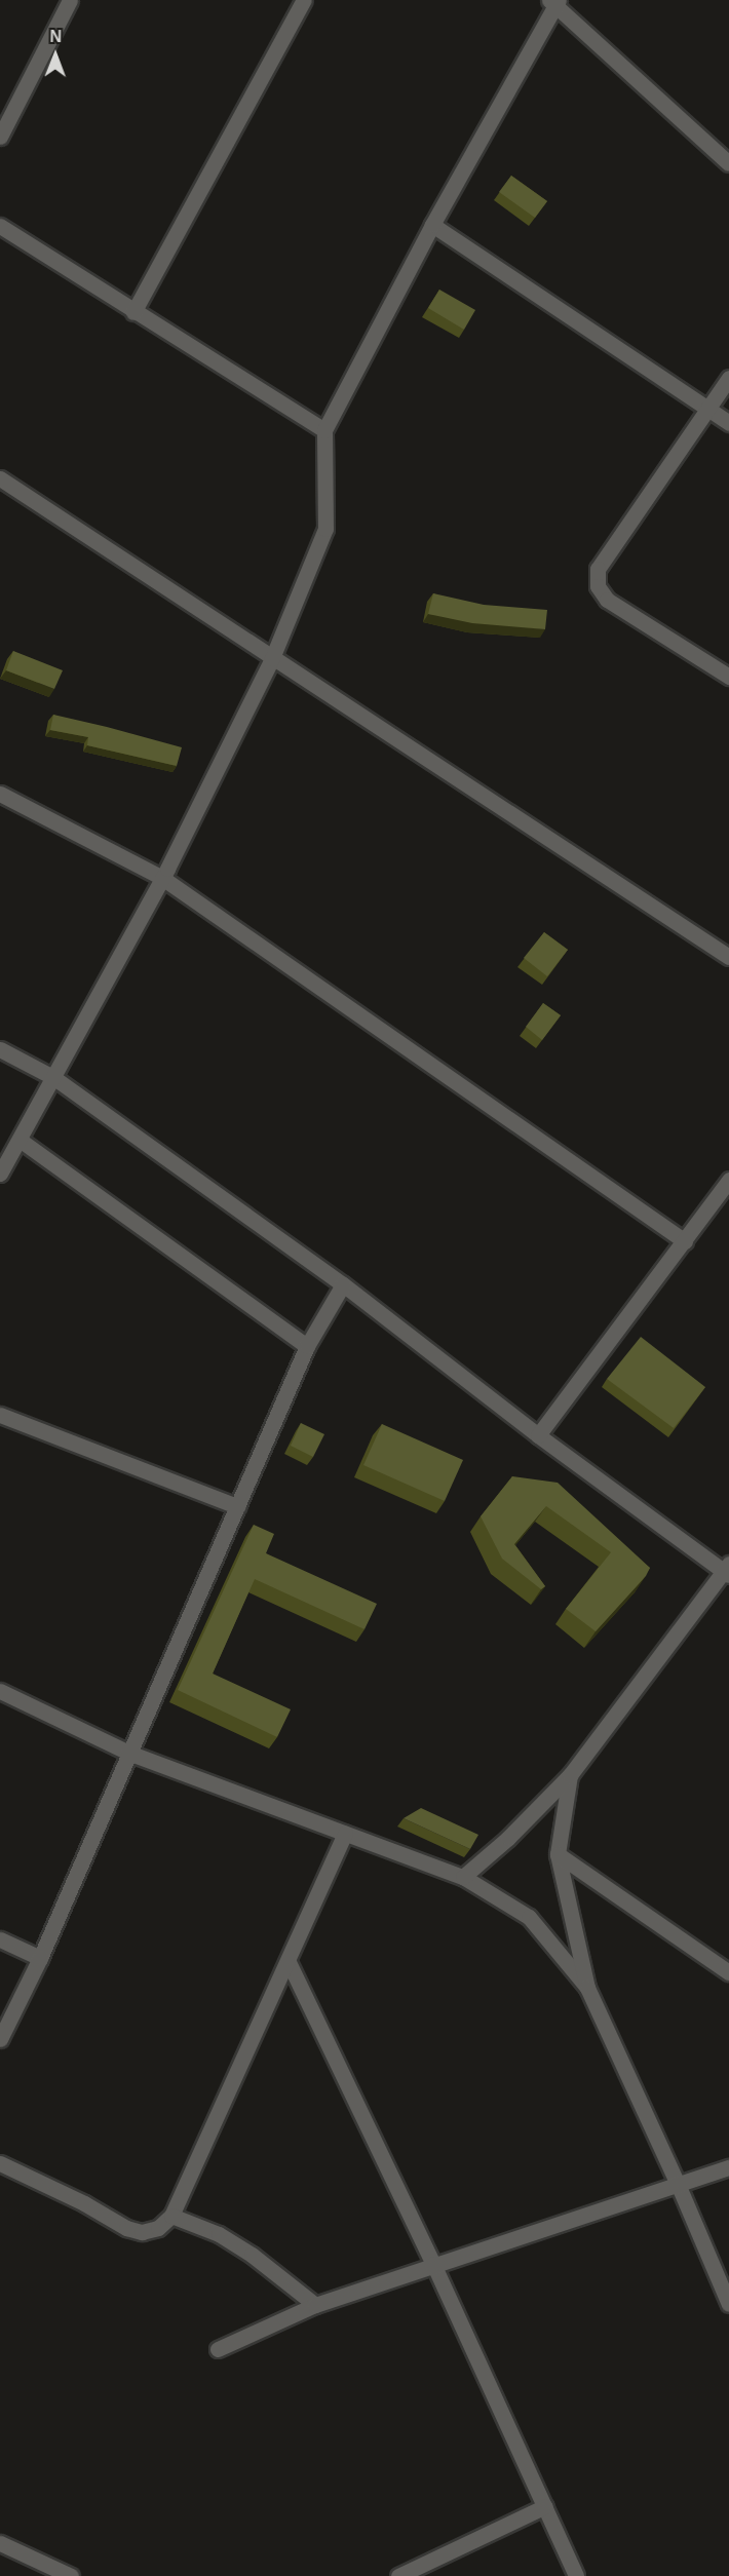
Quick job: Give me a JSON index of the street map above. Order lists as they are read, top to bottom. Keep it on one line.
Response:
{"north":"top"}
